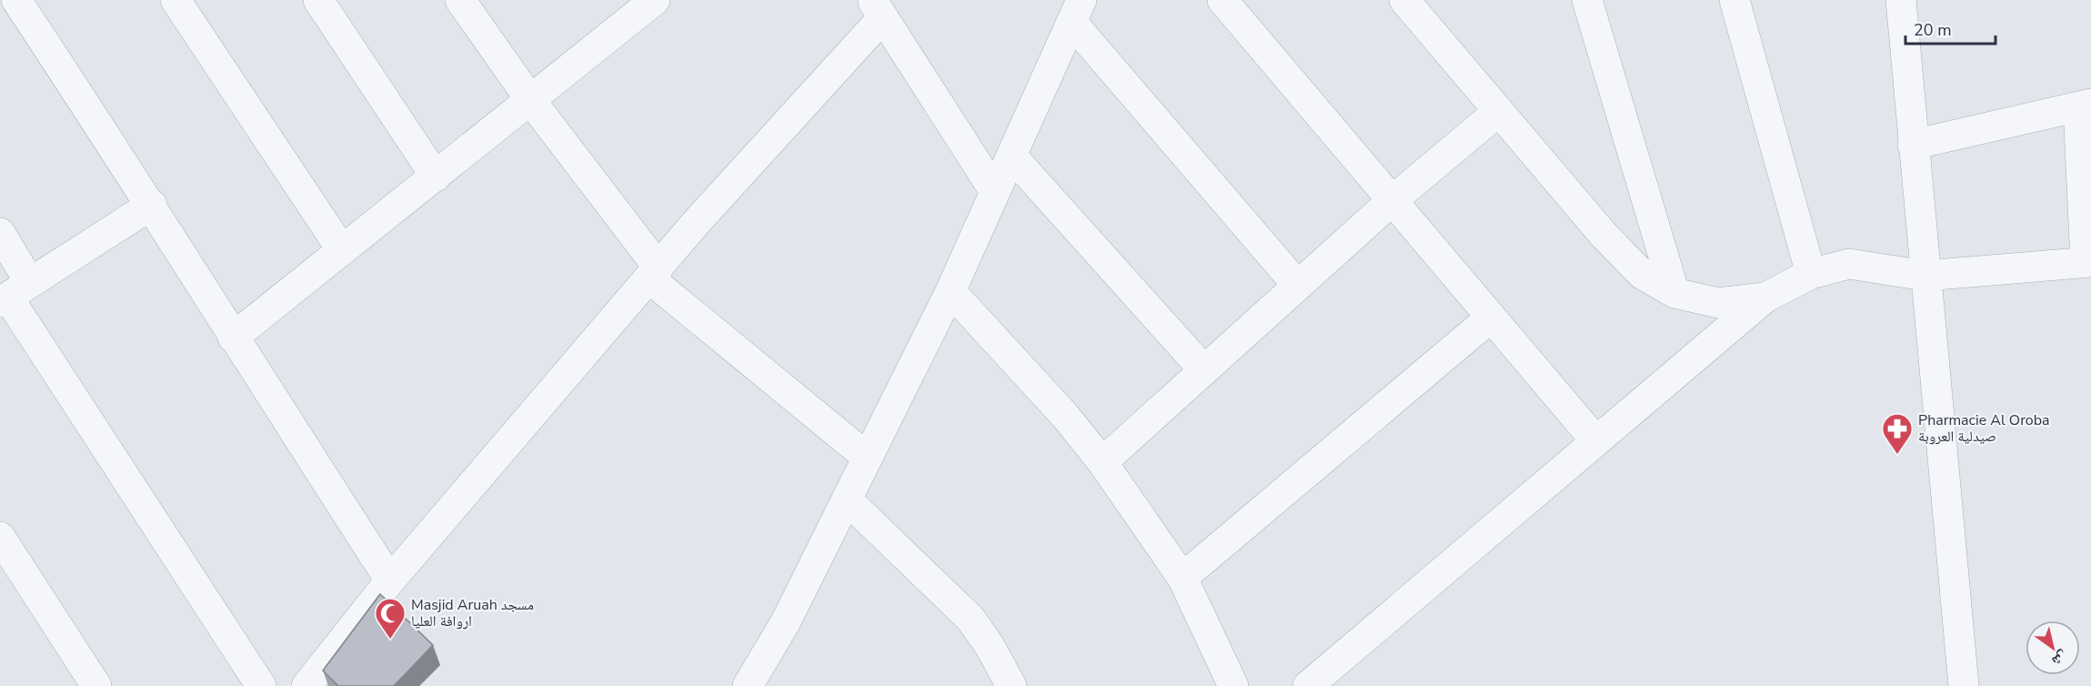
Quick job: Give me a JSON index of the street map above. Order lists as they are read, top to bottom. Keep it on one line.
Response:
{"places":{"pharmacy":["Pharmacie Al Oroba صيدلية العروبة"],"mosque":["Masjid Aruah مسجد اروافة العليا"]},"scale_bar":"20 m","north":"bottom right"}
